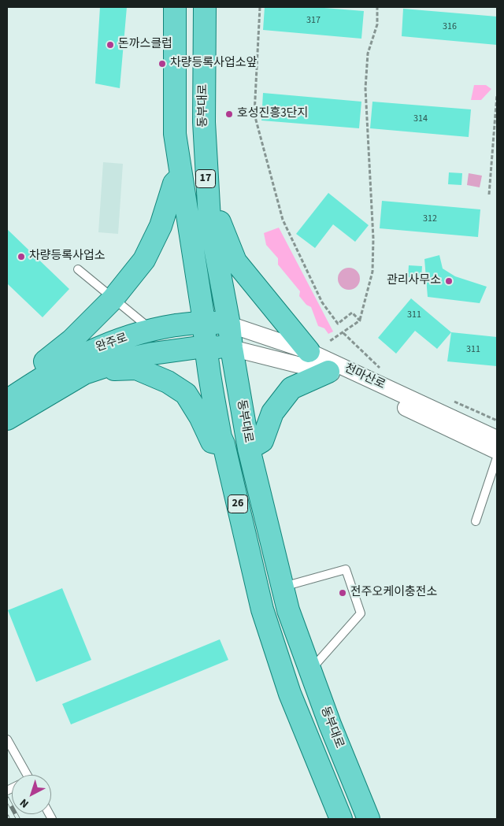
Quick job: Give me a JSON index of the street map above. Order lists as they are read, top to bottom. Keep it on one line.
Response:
{"streets":{"main road":["동부대로","17","완주로","26"],"street":["천마산로"]},"crossings":[["동부대로","17"],["동부대로","완주로"],["동부대로","천마산로"],["17","완주로"],["완주로","천마산로"]],"places":["돈까스클럽","차량등록사업소앞","호성진흥3단지","차량등록사업소","관리사무소","전주오케이충전소"],"house_numbers":["317","316","314","312","311","311"],"north":"bottom left"}
